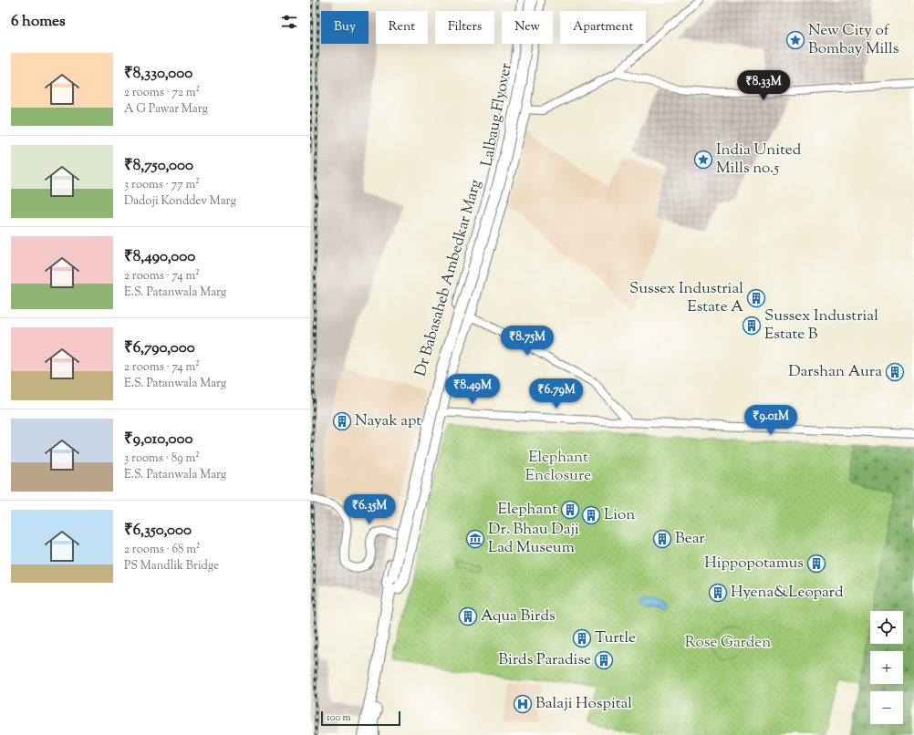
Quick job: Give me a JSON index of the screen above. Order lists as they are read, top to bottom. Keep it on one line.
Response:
{"streets":{"highway":["Lalbaug Flyover","Dr Babasaheb Ambedkar Marg"]},"crossings":[["Lalbaug Flyover","Dr Babasaheb Ambedkar Marg"]],"parks":["Elephant Enclosure","Rose Garden"],"places":{"place":["New City of Bombay Mills","India United Mills no.5"],"building":["Sussex Industrial Estate A","Sussex Industrial Estate B","Darshan Aura","Nayak apt","Elephant","Lion","Bear","Hippopotamus","Hyena&Leopard","Aqua Birds","Turtle","Birds Paradise"],"museum":["Dr. Bhau Daji Lad Museum"],"hospital":["Balaji Hospital"]},"scale_bar":"100 m","page":{"heading":"6 homes","chip":["Buy","Rent","Filters","New","Apartment"],"list":[{"name":"₹8,330,000","note":"2 rooms · 72 m² · A G Pawar Marg"},{"name":"₹8,750,000","note":"3 rooms · 77 m² · Dadoji Konddev Marg"},{"name":"₹8,490,000","note":"2 rooms · 74 m² · E.S. Patanwala Marg"},{"name":"₹6,790,000","note":"2 rooms · 74 m² · E.S. Patanwala Marg"},{"name":"₹9,010,000","note":"3 rooms · 89 m² · E.S. Patanwala Marg"},{"name":"₹6,350,000","note":"2 rooms · 68 m² · PS Mandlik Bridge"}],"price":["₹8.33M","₹8.75M","₹8.49M","₹6.79M","₹9.01M","₹6.35M"],"map_buttons":["+","−"],"scale":"100 m"}}
